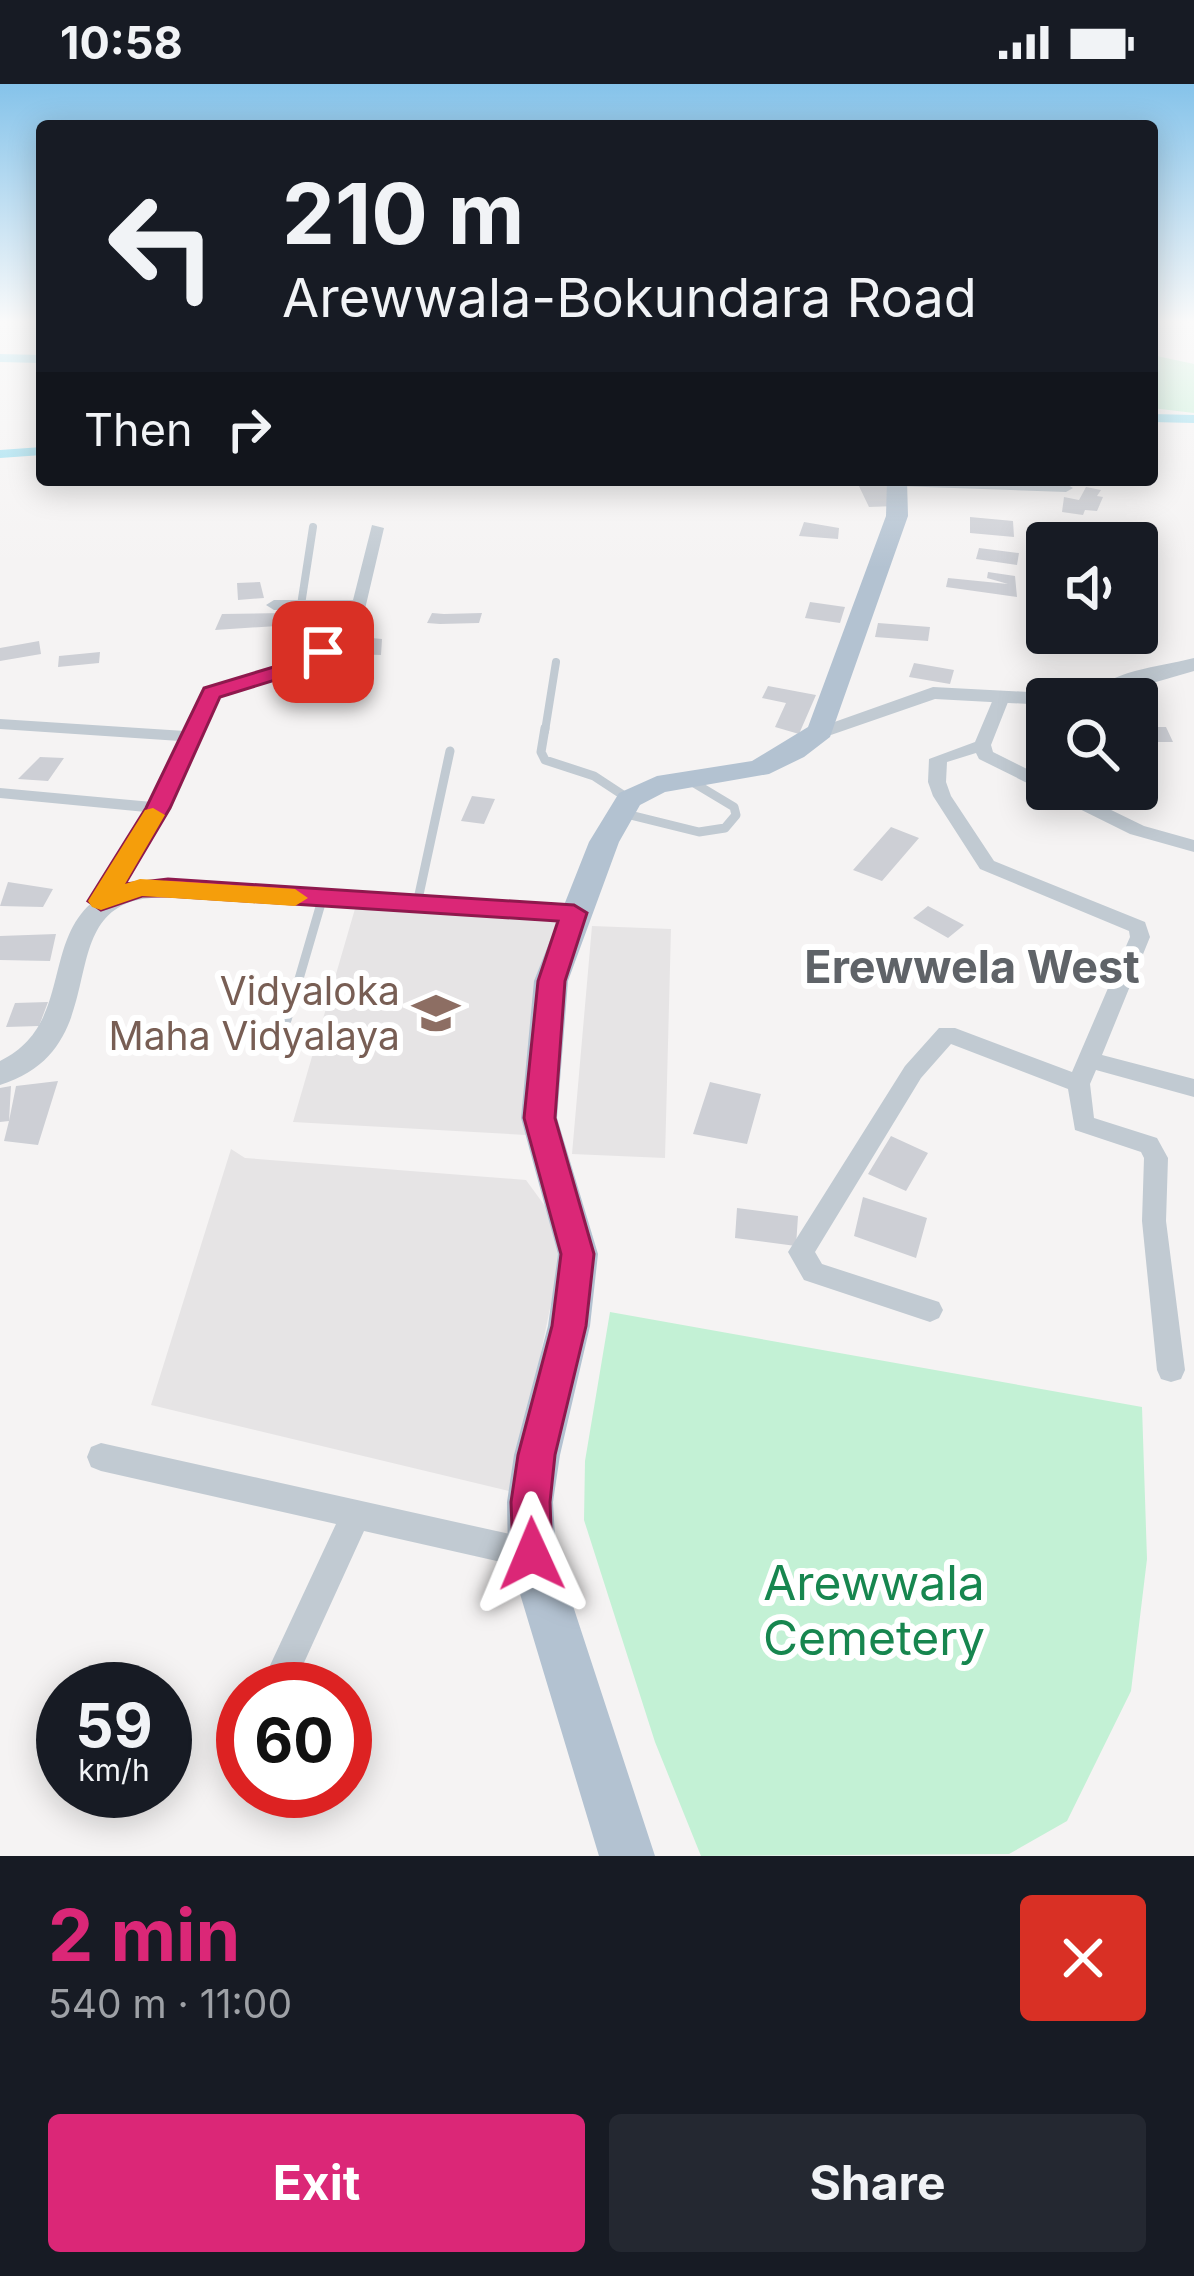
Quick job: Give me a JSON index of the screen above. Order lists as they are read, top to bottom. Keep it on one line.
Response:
{"districts":["Erewwela West"],"parks":["Arewwala Cemetery"],"places":{"school or university":["Vidyaloka Maha Vidyalaya"]},"page":{"status":"10:58","turn":["210 m","Arewwala-Bokundara Road"],"then":"Then","speed":"59 km/h","limit":"60","heading":["2 min","540 m · 11:00"],"buttons":["Exit","Share"]}}
